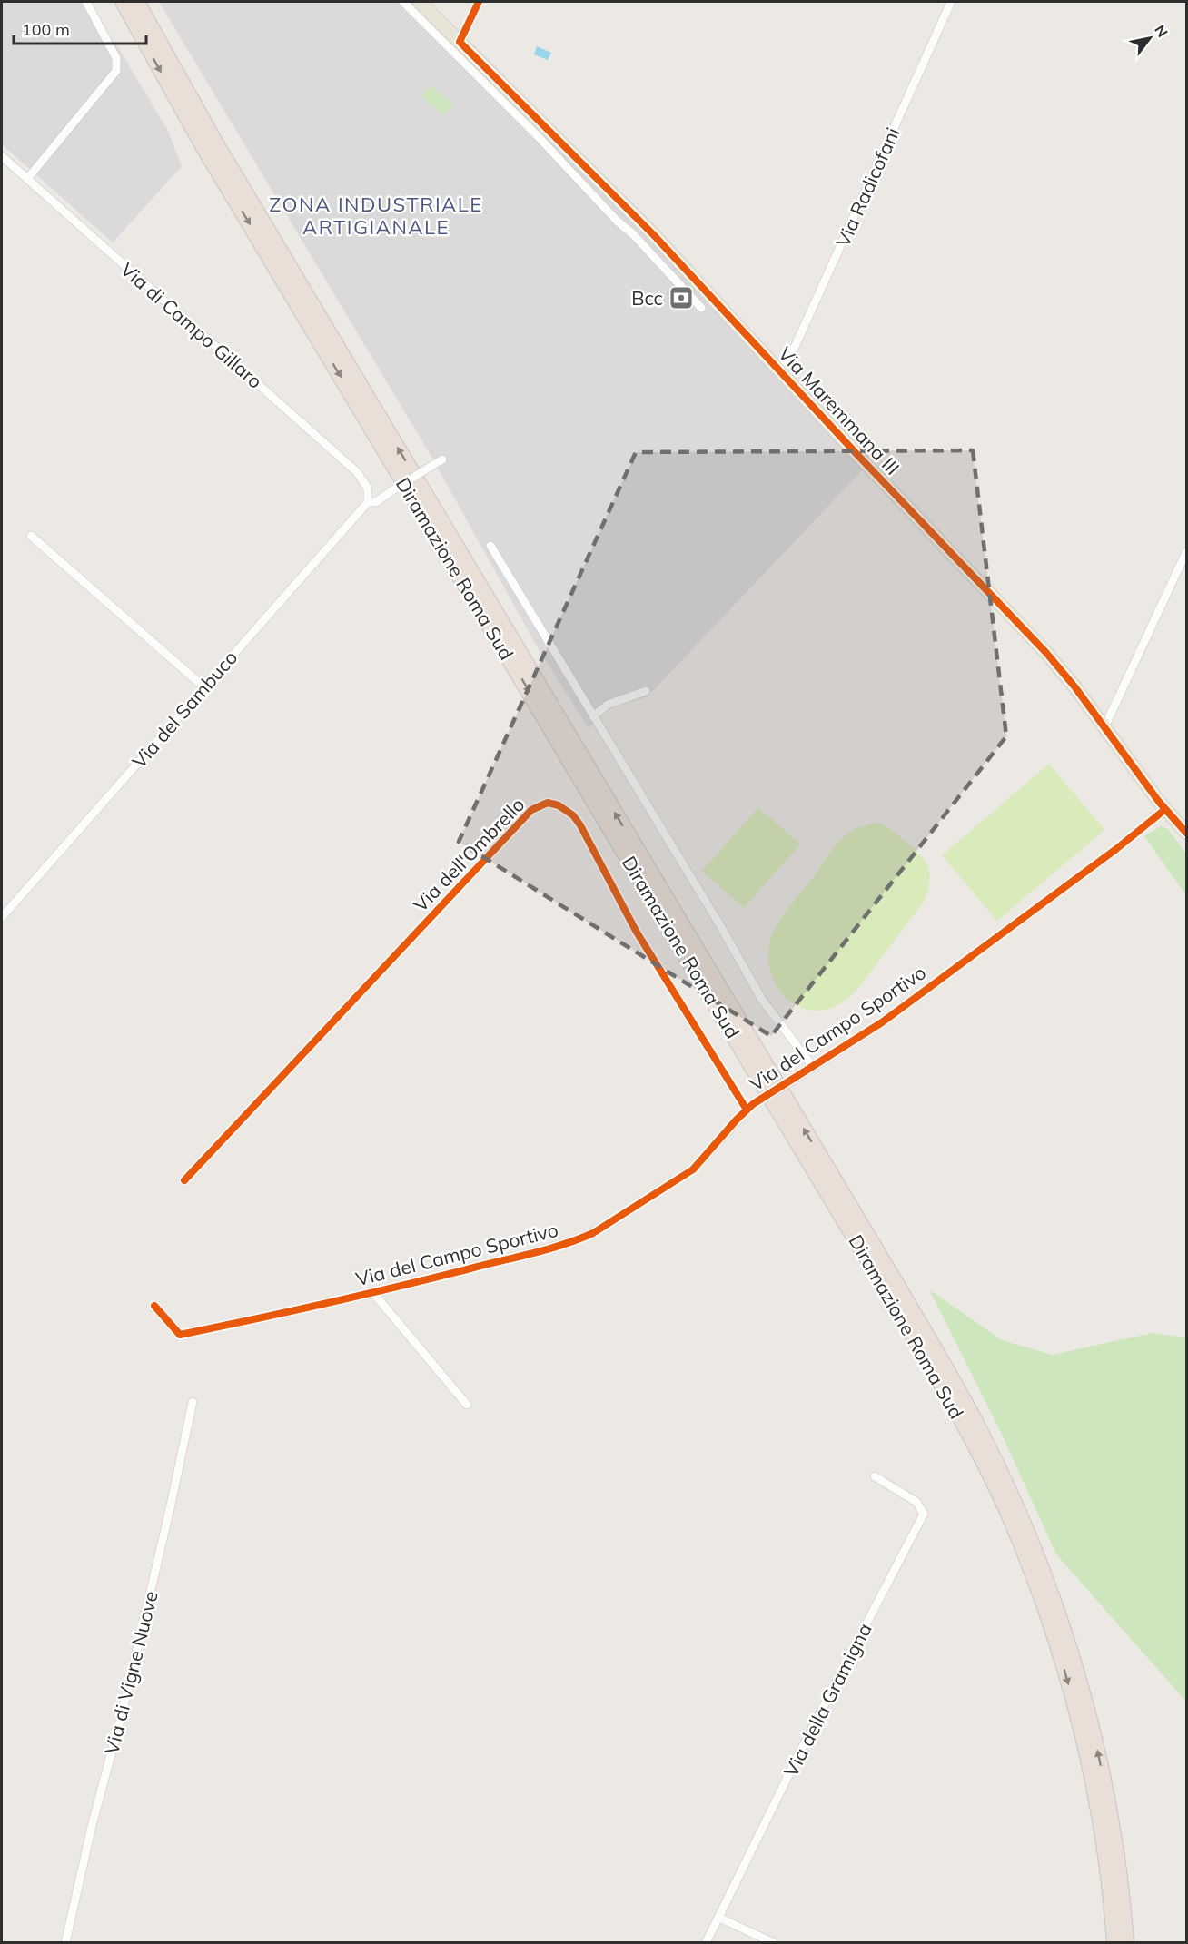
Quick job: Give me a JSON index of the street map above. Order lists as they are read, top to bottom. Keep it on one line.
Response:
{"streets":{"highway":["Diramazione Roma Sud"],"main road":["Via Maremmana III"],"street":["Via Radicofani","Via di Campo Gillaro","Via del Sambuco","Via dell'Ombrello","Via del Campo Sportivo","Via di Vigne Nuove","Via della Gramigna"]},"crossings":[["Via Radicofani","Via Maremmana III"],["Via di Campo Gillaro","Via del Sambuco"],["Via Maremmana III","Via del Campo Sportivo"],["Via dell'Ombrello","Via del Campo Sportivo"]],"districts":["ZONA INDUSTRIALE ARTIGIANALE"],"places":{"bank":["Bcc"]},"scale_bar":"100 m","north":"top right"}
